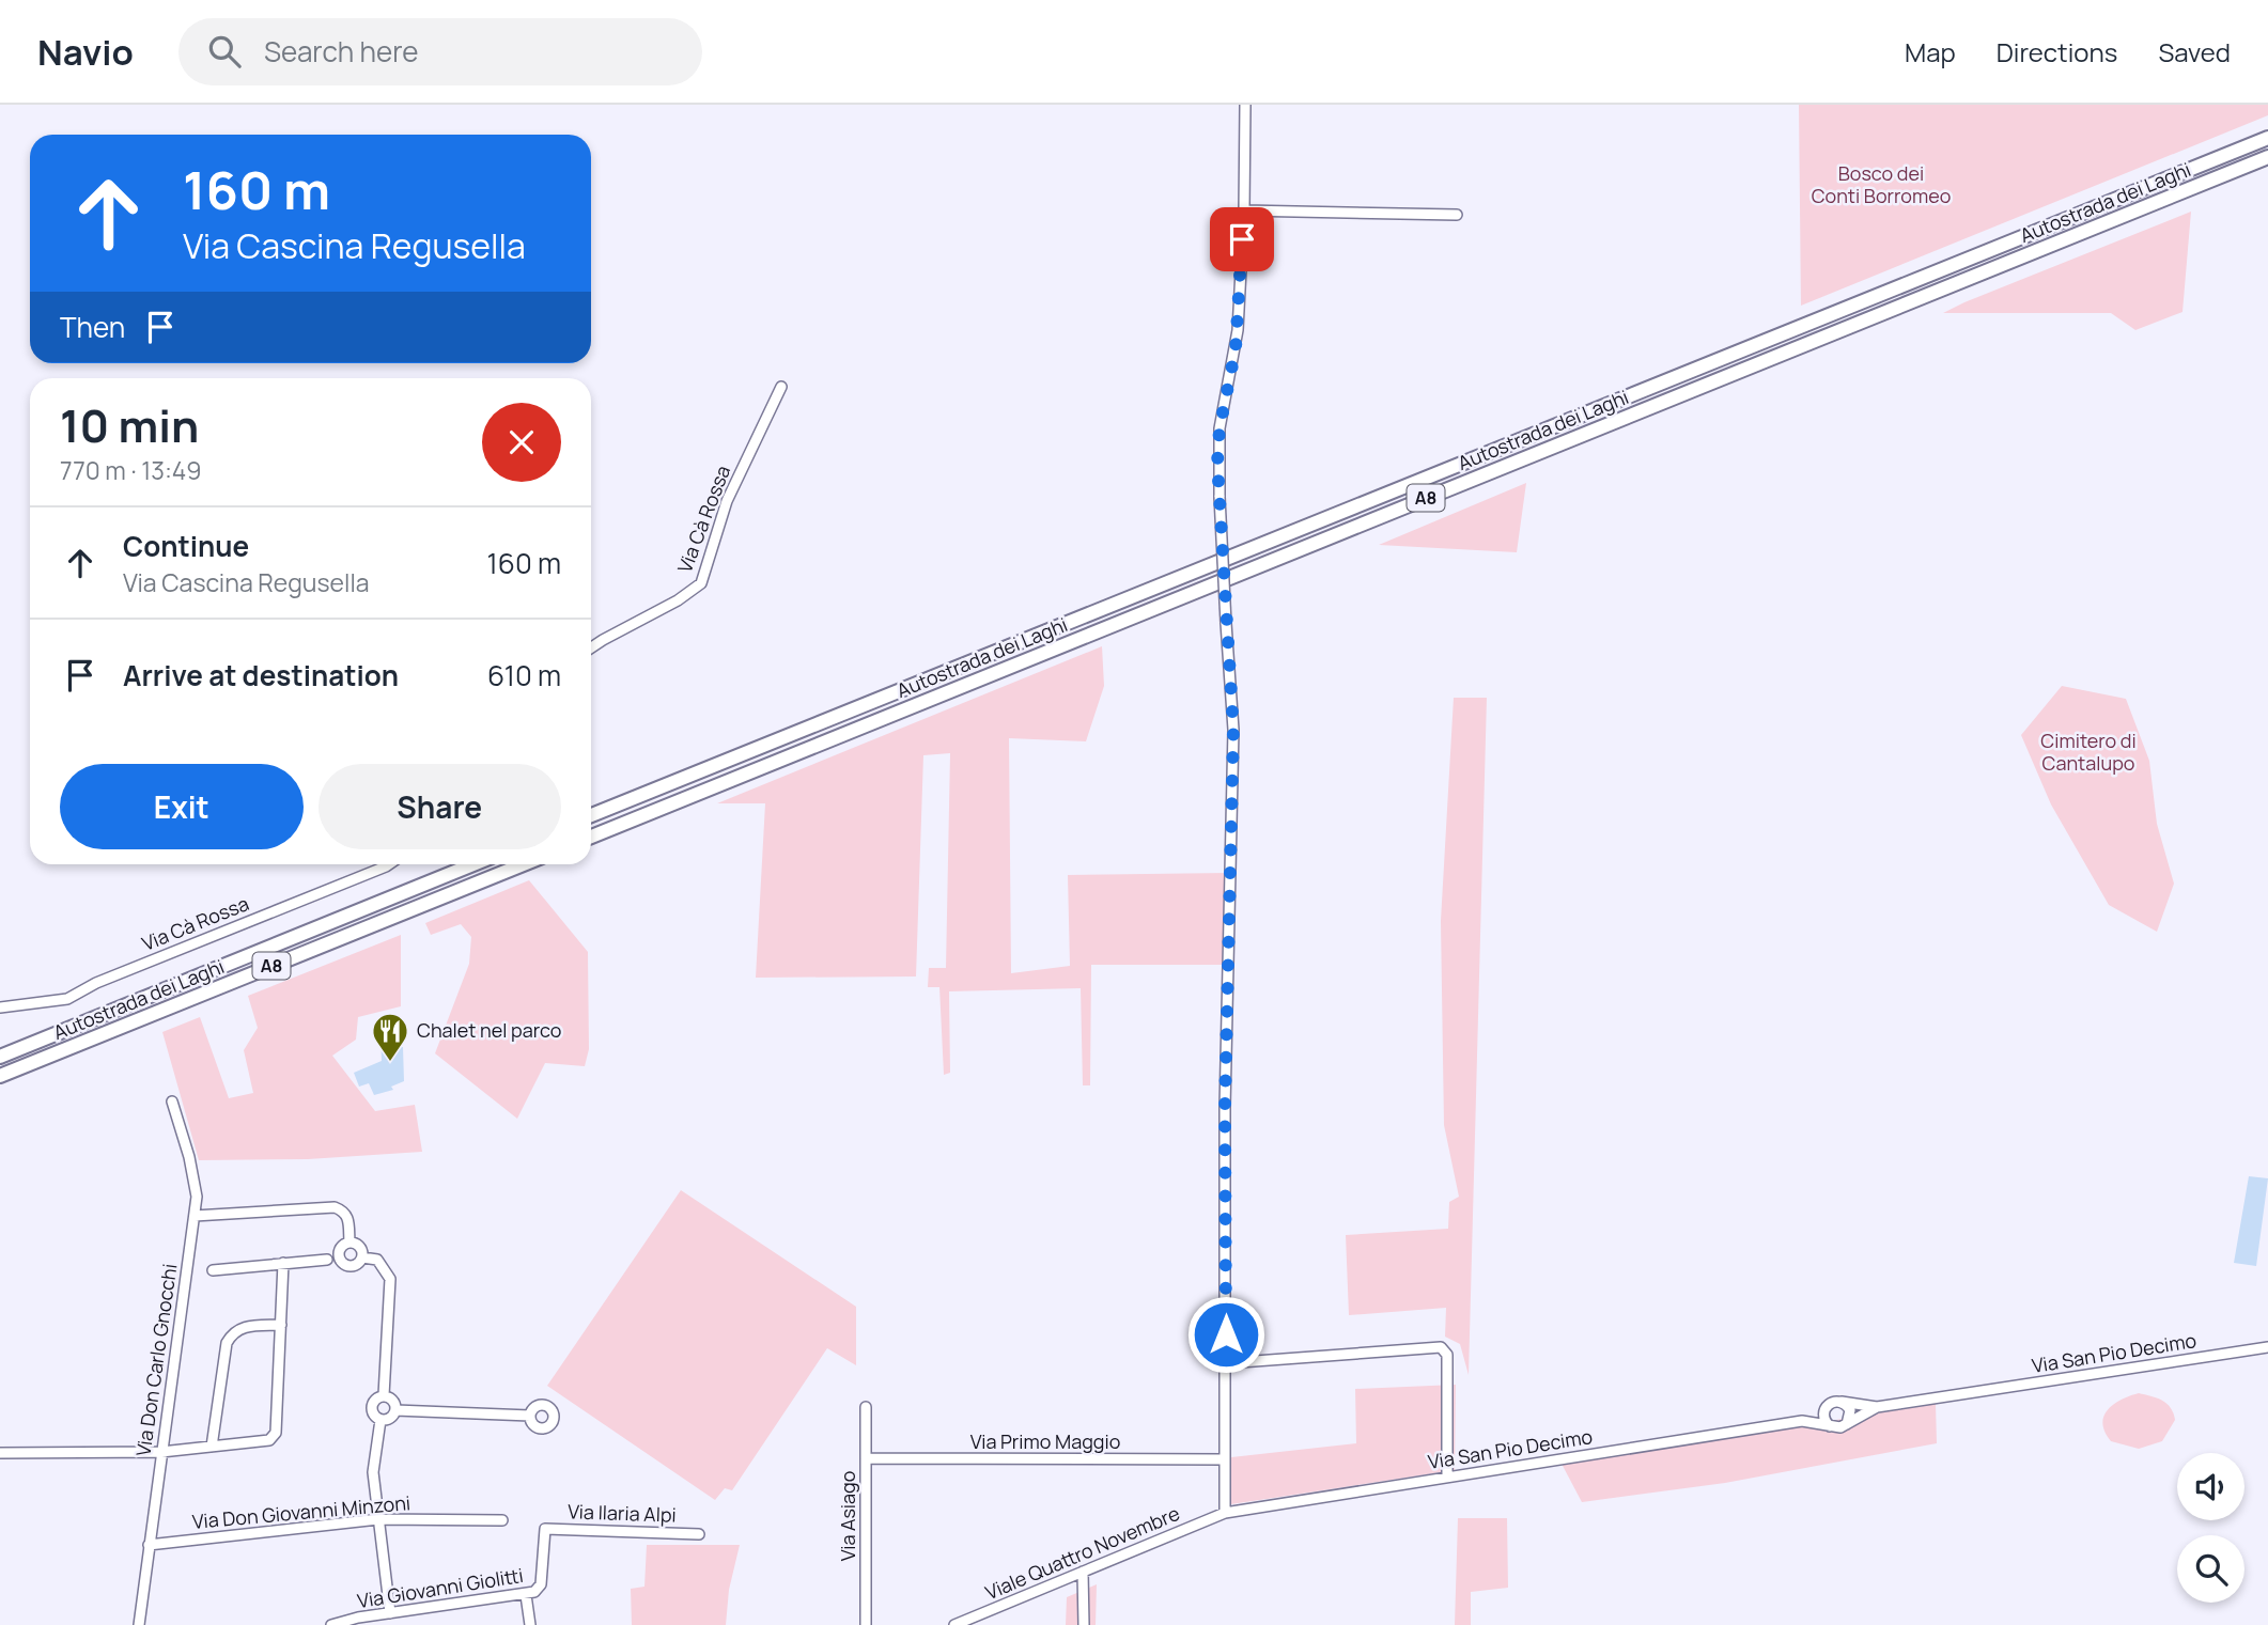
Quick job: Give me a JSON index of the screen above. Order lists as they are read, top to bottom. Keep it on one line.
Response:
{"streets":{"highway":["Autostrada dei Laghi","A8"],"street":["Via Cà Rossa","Via San Pio Decimo","Via Don Carlo Gnocchi","Via Primo Maggio","Via Don Giovanni Minzoni","Via Ilaria Alpi","Via Asiago","Viale Quattro Novembre","Via Giovanni Giolitti"]},"crossings":[["Via San Pio Decimo","Viale Quattro Novembre"],["Via Don Carlo Gnocchi","Via Don Giovanni Minzoni"],["Via Primo Maggio","Via Asiago"],["Via Ilaria Alpi","Via Giovanni Giolitti"]],"parks":["Bosco dei Conti Borromeo","Cimitero di Cantalupo"],"places":{"restaurant":["Chalet nel parco"]},"page":{"header":"Navio","search":"Search here","nav":["Map","Directions","Saved"],"turn":["160 m","Via Cascina Regusella"],"then":"Then","heading":["10 min","770 m · 13:49"],"list":[{"name":"Continue","note":"Via Cascina Regusella","value":"160 m"},{"name":"Arrive at destination","value":"610 m"}],"buttons":["Exit","Share"]}}
